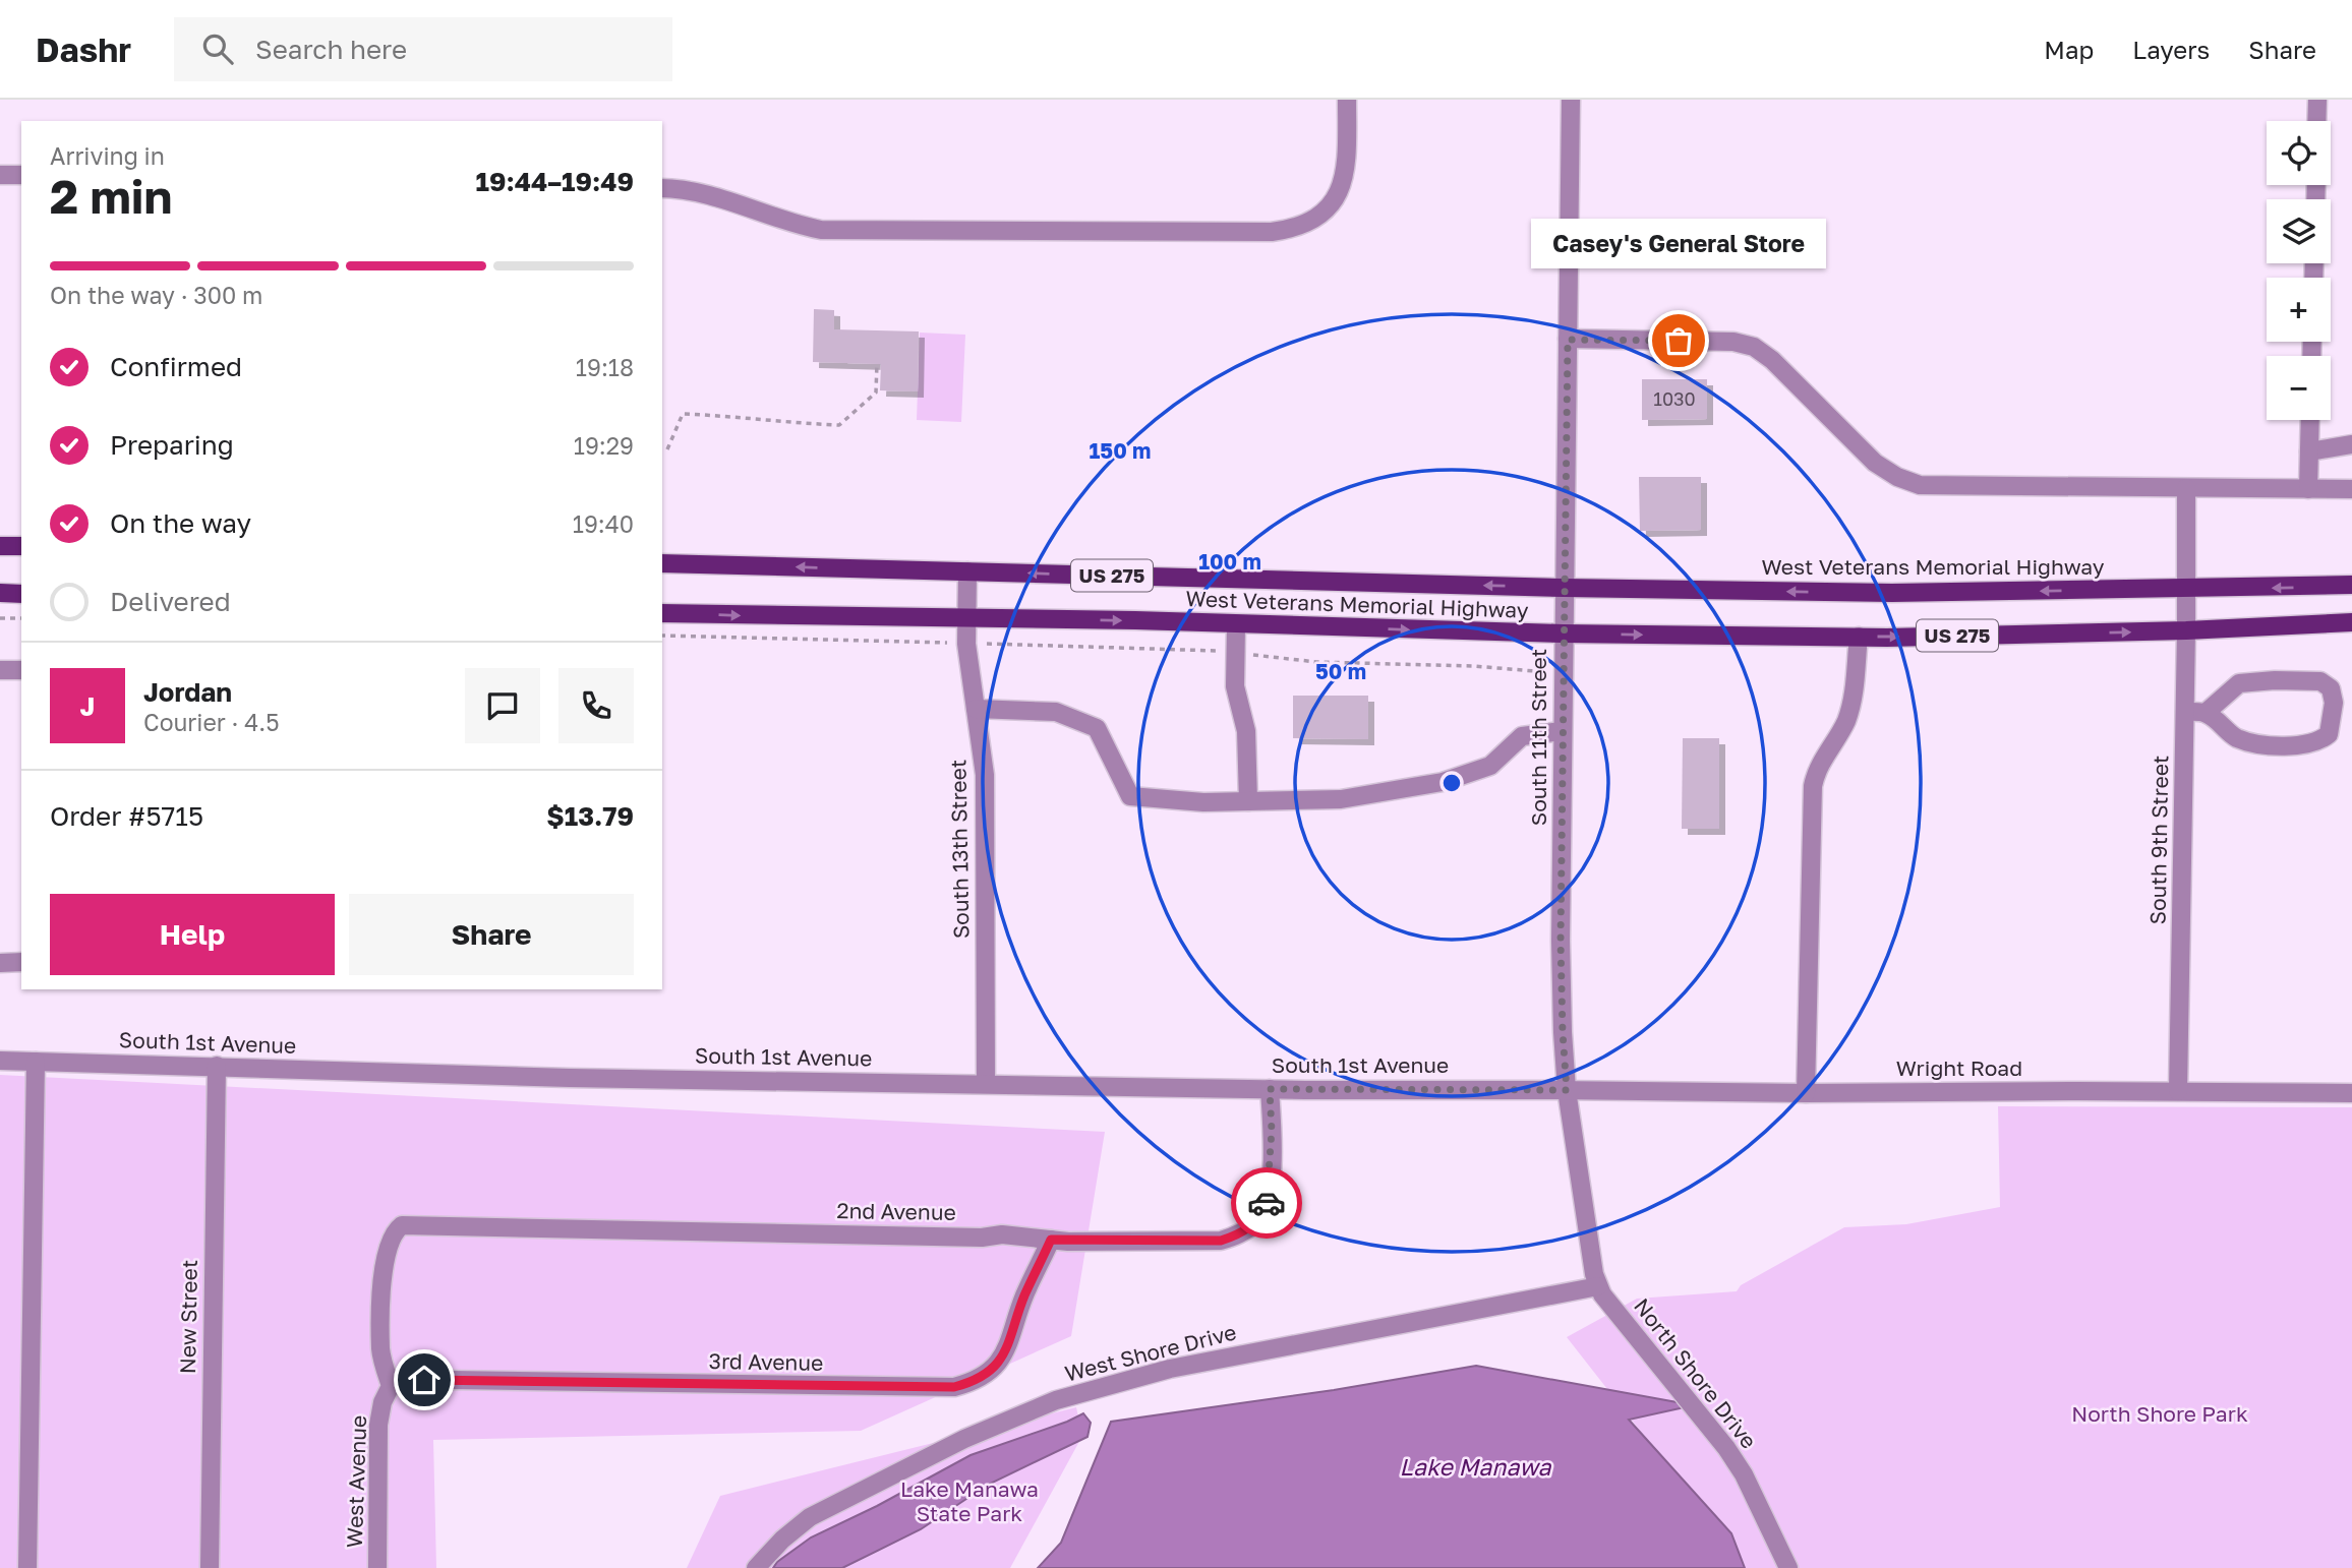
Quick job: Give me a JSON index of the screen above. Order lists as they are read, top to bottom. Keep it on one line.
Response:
{"streets":{"main road":["West Veterans Memorial Highway","US 275"],"street":["South 11th Street","South 9th Street","South 13th Street","South 1st Avenue","Wright Road","2nd Avenue","New Street","West Shore Drive","3rd Avenue","North Shore Drive","West Avenue"]},"crossings":[["West Veterans Memorial Highway","South 11th Street"],["West Veterans Memorial Highway","South 9th Street"],["West Veterans Memorial Highway","South 13th Street"],["South 11th Street","South 1st Avenue"],["South 11th Street","Wright Road"],["South 11th Street","West Shore Drive"],["South 11th Street","North Shore Drive"],["South 9th Street","Wright Road"],["South 13th Street","South 1st Avenue"],["South 1st Avenue","Wright Road"],["South 1st Avenue","2nd Avenue"],["South 1st Avenue","New Street"],["2nd Avenue","3rd Avenue"],["2nd Avenue","West Avenue"],["West Shore Drive","North Shore Drive"],["3rd Avenue","West Avenue"]],"water":["Lake Manawa"],"parks":["North Shore Park","Lake Manawa State Park"],"places":["Casey's General Store"],"house_numbers":["1030"],"page":{"header":"Dashr","search":"Search here","nav":["Map","Layers","Share"],"map_buttons":["+","−"],"heading":["2 min","Arriving in","19:44–19:49"],"panel":["Jordan","Courier · 4.5","Order #5715","$13.79"],"bubble":"Casey's General Store","bar":"On the way · 300 m","list":[["Confirmed","19:18"],["Preparing","19:29"],["On the way","19:40"],"Delivered"],"round":"J","buttons":["Help","Share"]},"rings":["150 m","100 m","50 m"]}
